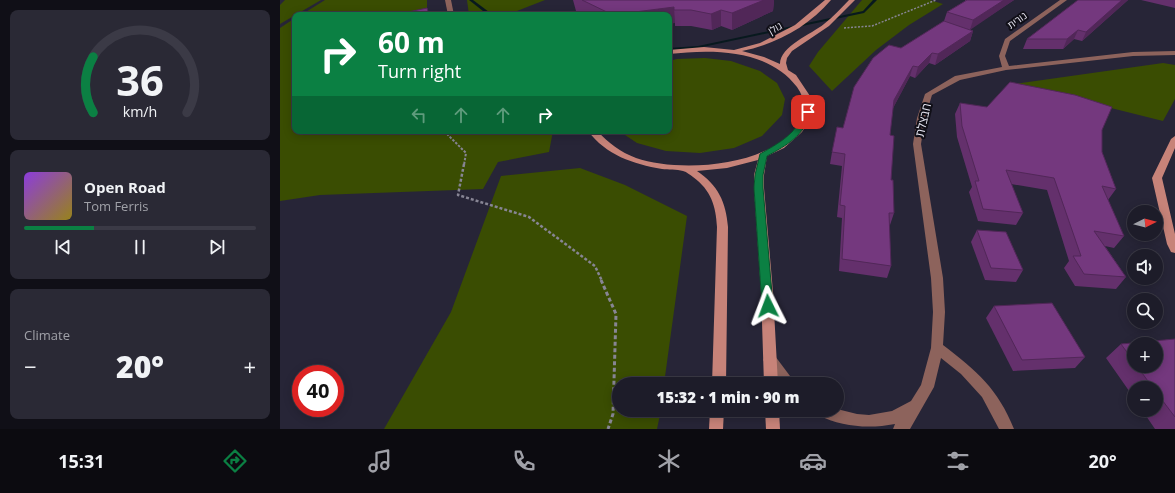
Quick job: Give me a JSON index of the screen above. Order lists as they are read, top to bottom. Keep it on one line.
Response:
{"streets":{"street":["נורית","גולן","חבצלת"]},"crossings":[["נורית","חבצלת"]],"north":"right","page":{"turn":["60 m","Turn right"],"song":["Open Road","Tom Ferris"],"map_buttons":["+","−"],"tile":"Climate","heat":["−","20°","+"],"limit":"40","trip":"15:32 · 1 min · 90 m","tabs":["15:31","20°"],"gauge":["36","km/h"]}}
